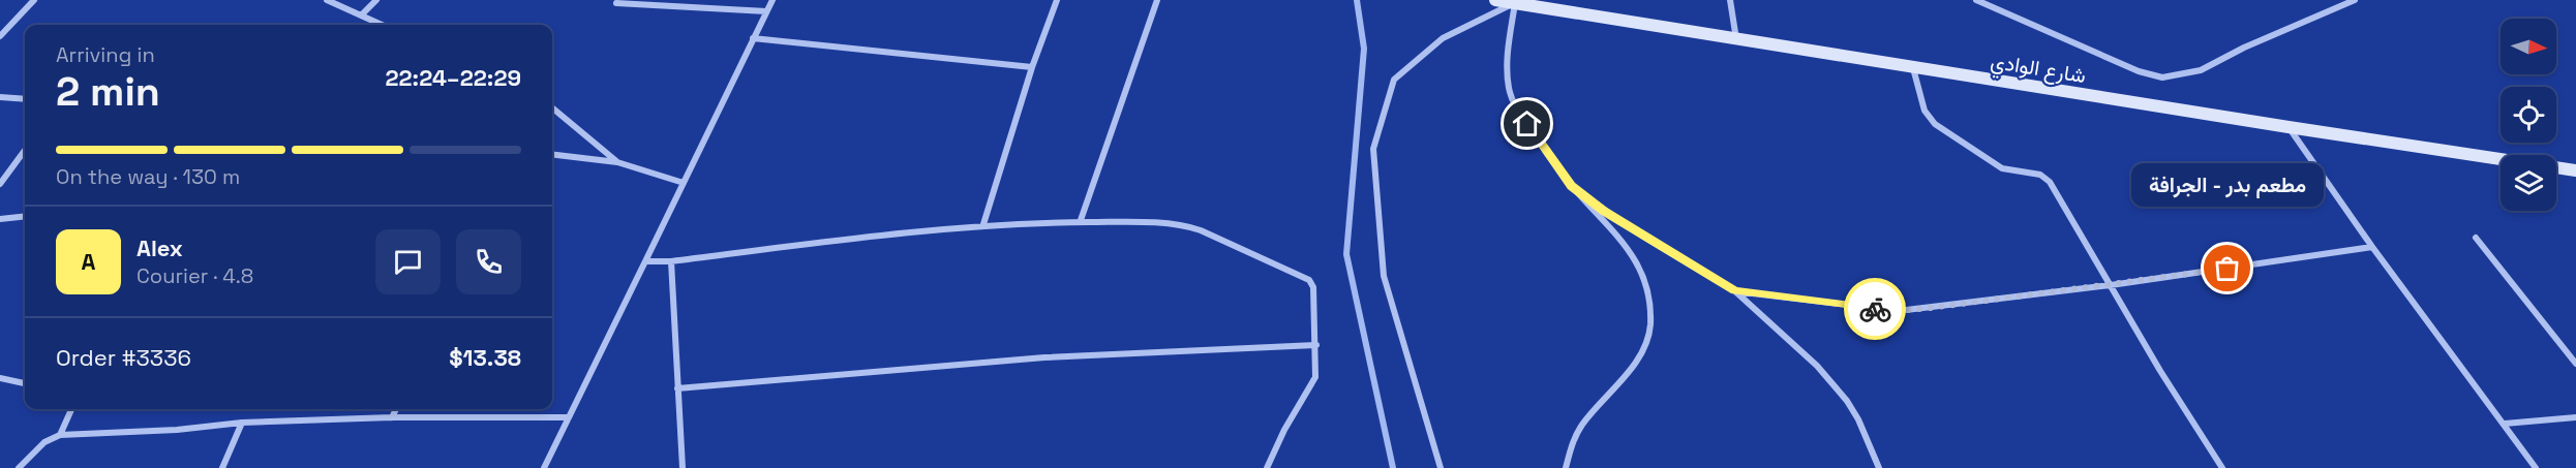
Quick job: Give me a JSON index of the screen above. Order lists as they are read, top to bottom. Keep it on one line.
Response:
{"streets":{"main road":["شارع الوادي"]},"places":["مطعم بدر - الجرافة"],"north":"right","page":{"heading":["2 min","Arriving in","22:24–22:29"],"panel":["Alex","Courier · 4.8","Order #3336","$13.38"],"bar":"On the way · 130 m","bubble":"مطعم بدر - الجرافة","round":"A"}}
